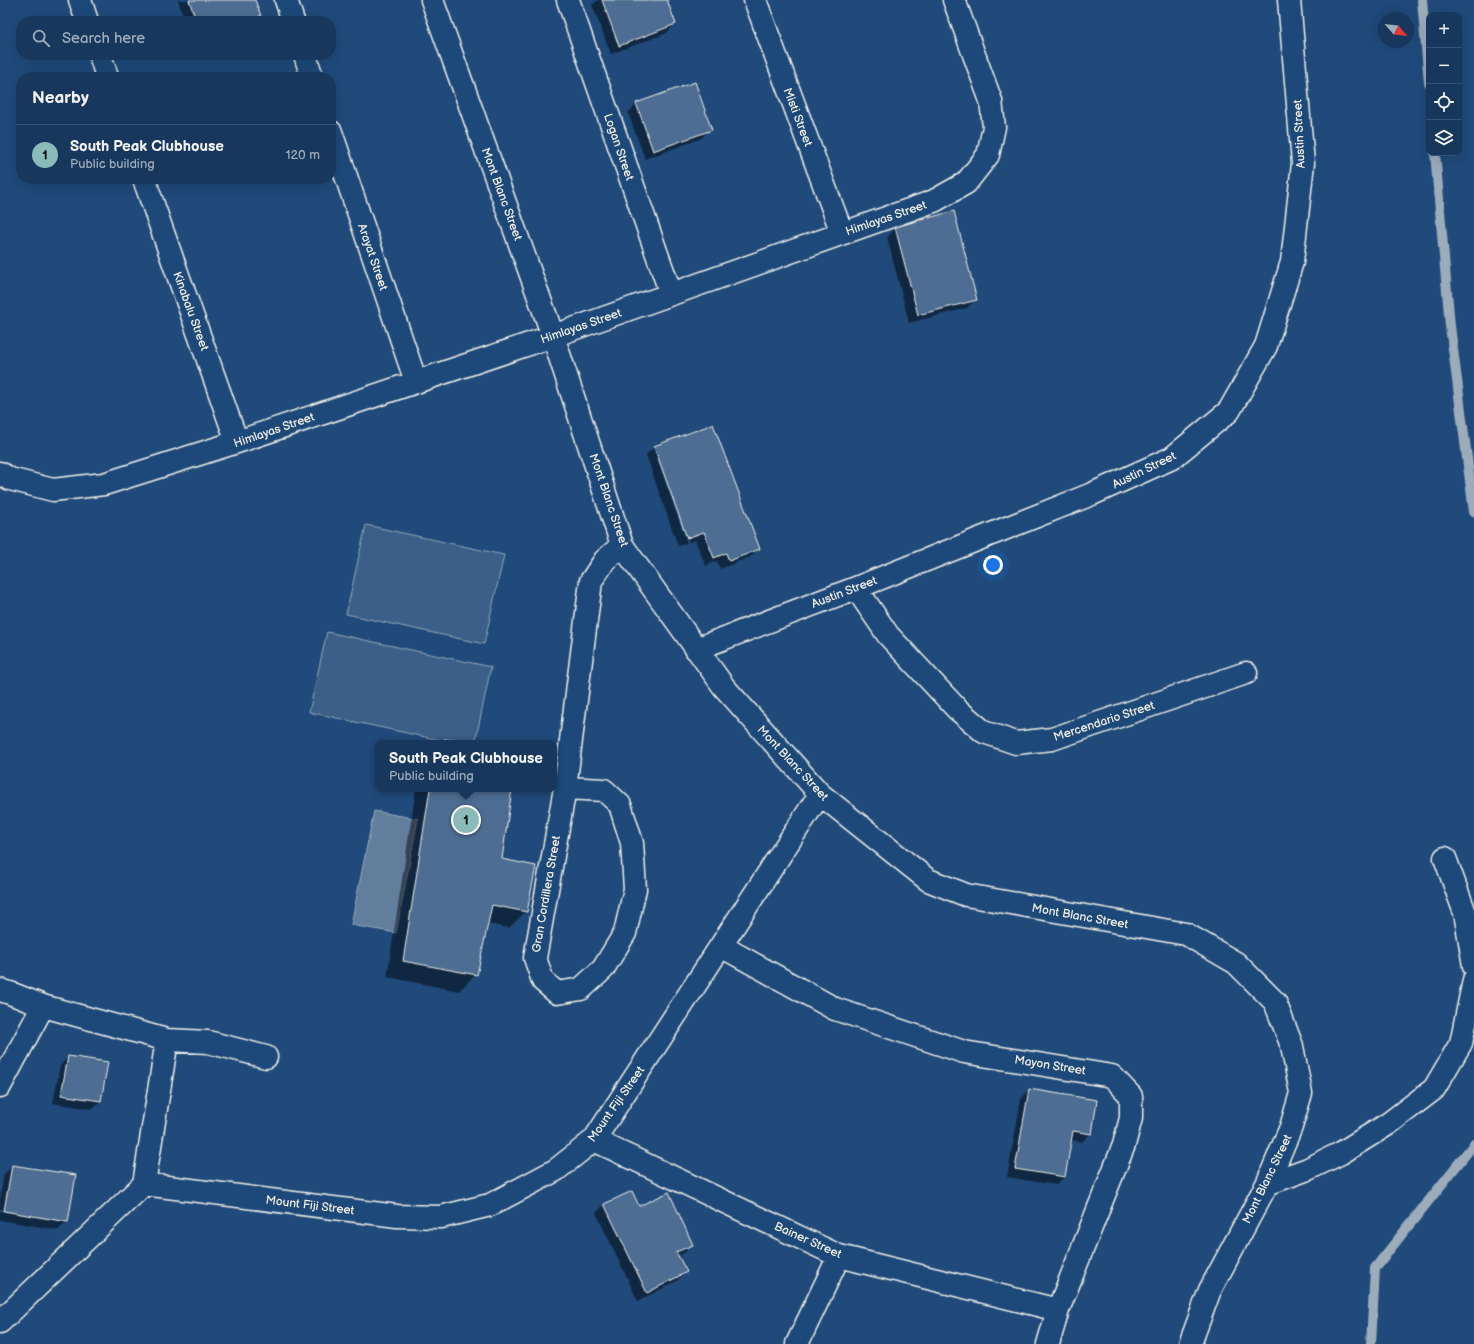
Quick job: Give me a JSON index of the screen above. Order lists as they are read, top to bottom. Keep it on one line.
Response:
{"streets":{"street":["Misti Street","Austin Street","Logan Street","Mont Blanc Street","Himlayas Street","Arayat Street","Kinabalu Street","Mercendario Street","Gran Cordillera Street","Mayon Street","Mount Fiji Street","Bainer Street"]},"crossings":[["Misti Street","Himlayas Street"],["Austin Street","Mont Blanc Street"],["Austin Street","Mercendario Street"],["Logan Street","Himlayas Street"],["Mont Blanc Street","Himlayas Street"],["Mont Blanc Street","Gran Cordillera Street"],["Mont Blanc Street","Mount Fiji Street"],["Himlayas Street","Arayat Street"],["Himlayas Street","Kinabalu Street"],["Mayon Street","Mount Fiji Street"],["Mayon Street","Bainer Street"],["Mount Fiji Street","Bainer Street"]],"north":"bottom right","page":{"map_buttons":["+","−"],"search":"Search here","heading":"Nearby","list":[{"mark":"1","name":"South Peak Clubhouse","note":"Public building","value":"120 m"}],"popup":["South Peak Clubhouse","Public building"],"pins":"1"}}
